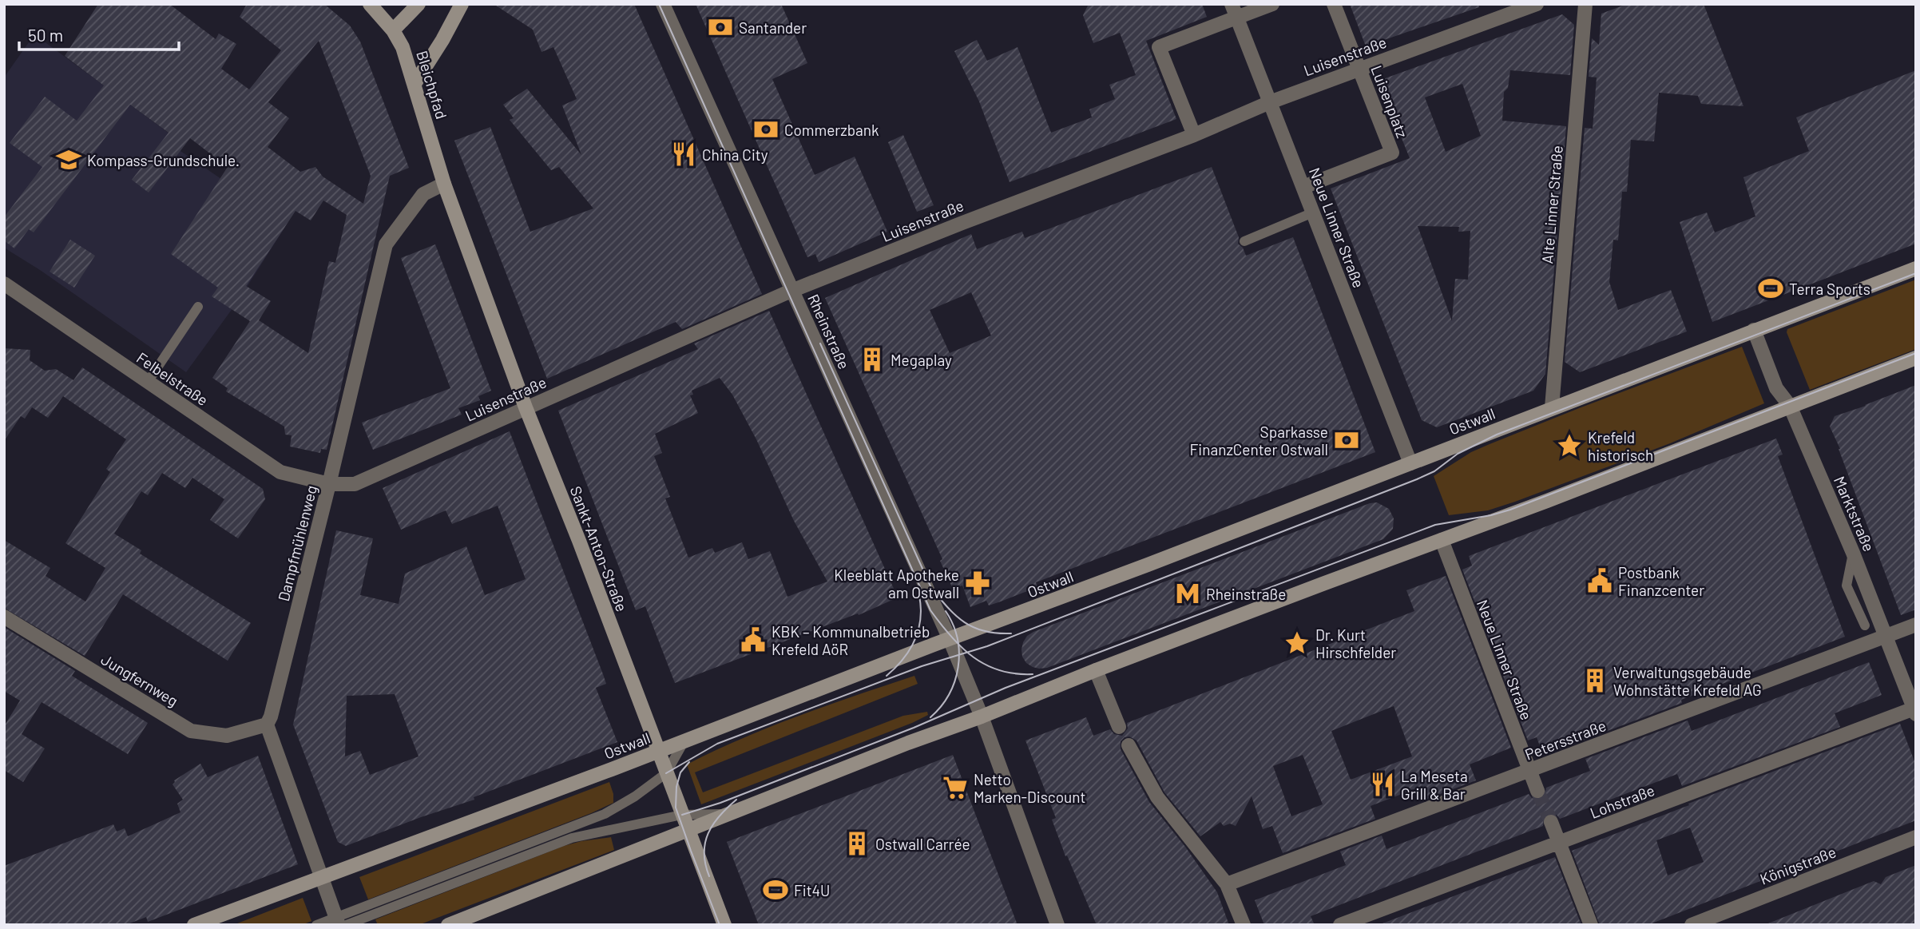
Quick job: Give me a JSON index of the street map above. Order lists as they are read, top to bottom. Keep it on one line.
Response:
{"streets":{"street":["Luisenstraße","Bleichpfad","Luisenplatz","Alte Linner Straße","Neue Linner Straße","Rheinstraße","Felbelstraße","Ostwall","Marktstraße","Dampfmühlenweg","Sankt-Anton-Straße","Jungfernweg","Petersstraße","Lohstraße","Königstraße"]},"crossings":[["Luisenstraße","Luisenplatz"],["Luisenstraße","Neue Linner Straße"],["Luisenstraße","Rheinstraße"],["Luisenstraße","Felbelstraße"],["Luisenstraße","Dampfmühlenweg"],["Luisenstraße","Sankt-Anton-Straße"],["Bleichpfad","Dampfmühlenweg"],["Bleichpfad","Sankt-Anton-Straße"],["Luisenplatz","Neue Linner Straße"],["Alte Linner Straße","Ostwall"],["Neue Linner Straße","Ostwall"],["Neue Linner Straße","Petersstraße"],["Rheinstraße","Ostwall"],["Felbelstraße","Dampfmühlenweg"],["Ostwall","Marktstraße"],["Ostwall","Sankt-Anton-Straße"],["Marktstraße","Petersstraße"],["Marktstraße","Lohstraße"],["Dampfmühlenweg","Sankt-Anton-Straße"],["Dampfmühlenweg","Jungfernweg"]],"places":{"bank":["Santander","Commerzbank","Sparkasse FinanzCenter Ostwall"],"restaurant":["China City","La Meseta Grill & Bar"],"school or university":["Kompass-Grundschule."],"sports":["Terra Sports","Fit4U"],"building":["Megaplay","Verwaltungsgebäude Wohnstätte Krefeld AG","Ostwall Carrée"],"place":["Krefeld historisch","Dr. Kurt Hirschfelder"],"public building":["Postbank Finanzcenter","KBK – Kommunalbetrieb Krefeld AöR"],"pharmacy":["Kleeblatt Apotheke am Ostwall"],"metro station":["Rheinstraße"],"supermarket":["Netto Marken-Discount"]},"scale_bar":"50 m"}
